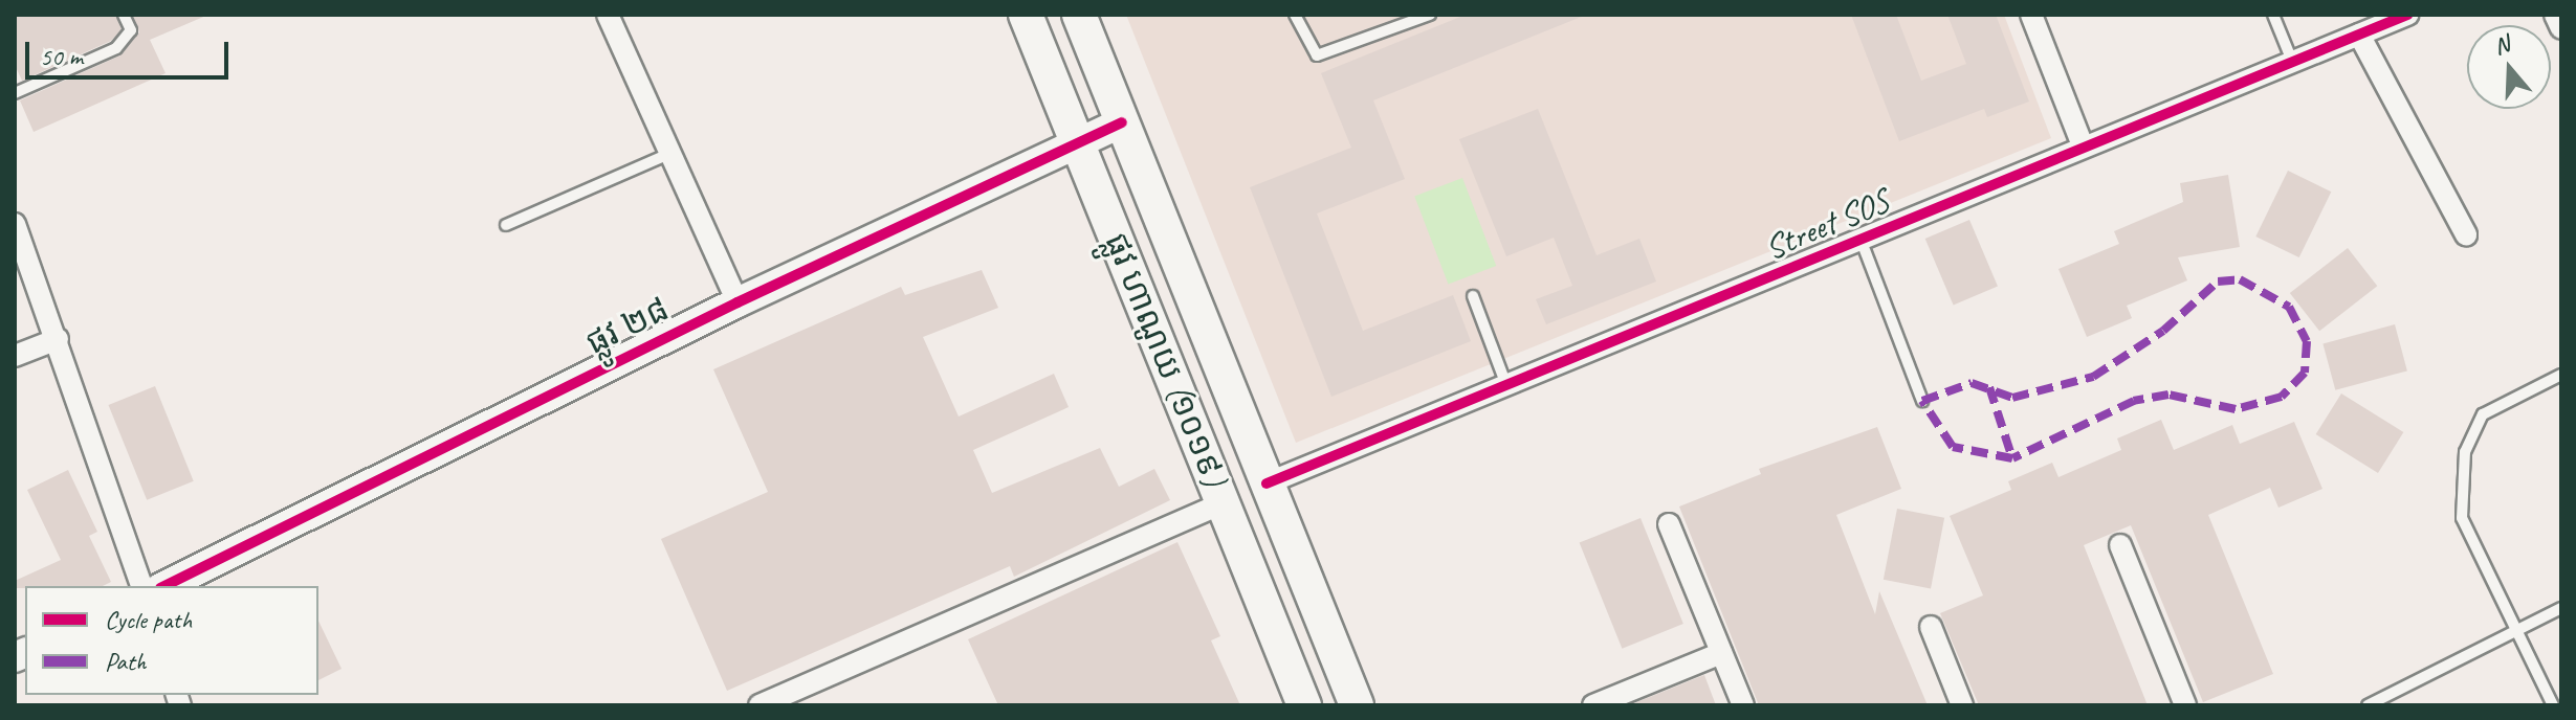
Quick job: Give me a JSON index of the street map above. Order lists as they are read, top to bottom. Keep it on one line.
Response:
{"streets":{"main road":["ផ្លូវ ហាណូយ (១០១៩)"],"street":["Street SOS","ផ្លូវ ២៨"]},"crossings":[["Street SOS","ផ្លូវ ហាណូយ (១០១៩)"],["ផ្លូវ ២៨","ផ្លូវ ហាណូយ (១០១៩)"]],"legend":["Cycle path","Path"],"scale_bar":"50 m","north":"top"}
